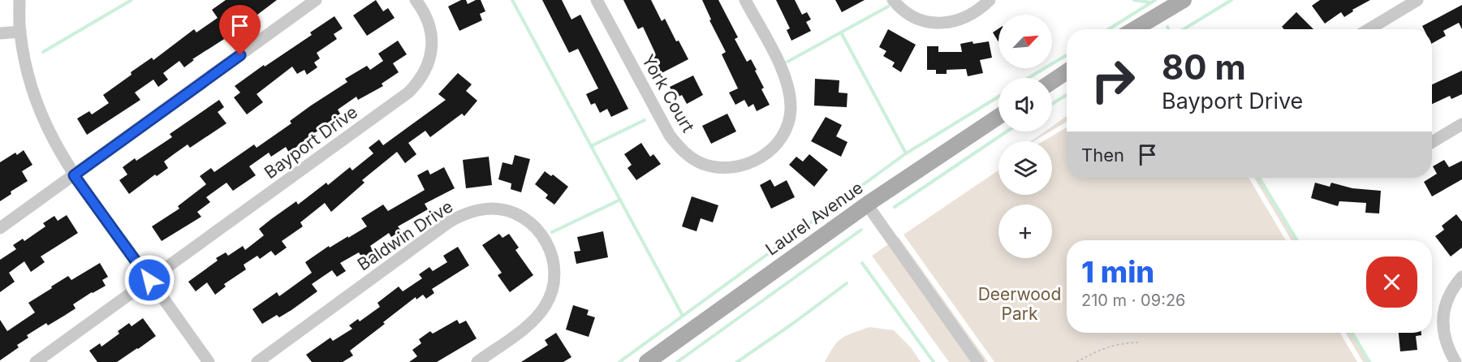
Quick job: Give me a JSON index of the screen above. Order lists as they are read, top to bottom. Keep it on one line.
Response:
{"streets":{"main road":["Laurel Avenue"],"street":["York Court","Bayport Drive","Baldwin Drive"]},"parks":["Deerwood Park"],"north":"top right","page":{"map_buttons":"+","turn":["80 m","Bayport Drive"],"then":"Then","heading":["1 min","210 m · 09:26"]}}
